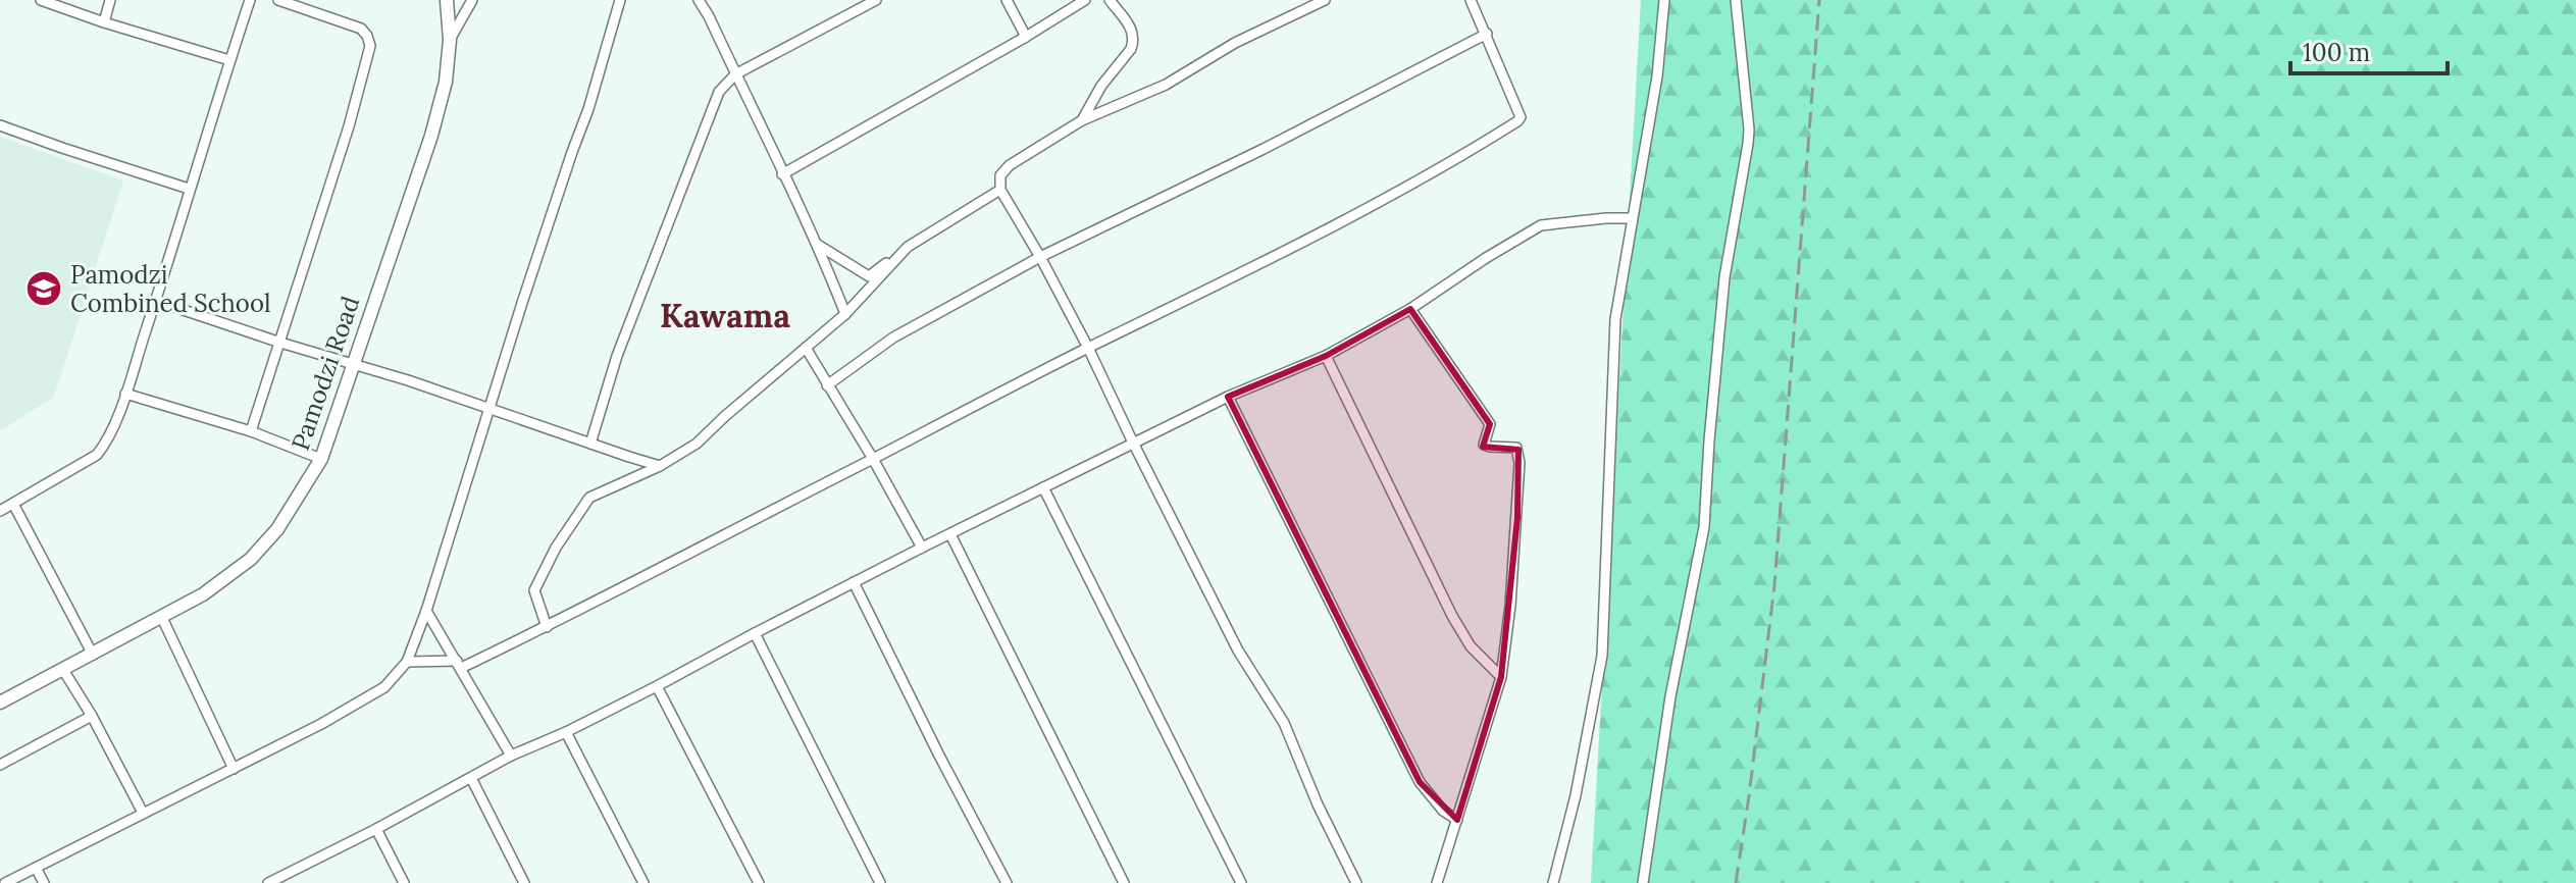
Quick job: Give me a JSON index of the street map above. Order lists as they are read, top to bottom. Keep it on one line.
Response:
{"streets":{"street":["Pamodzi Road"]},"districts":["Kawama"],"places":{"school or university":["Pamodzi Combined School"]},"scale_bar":"100 m"}
